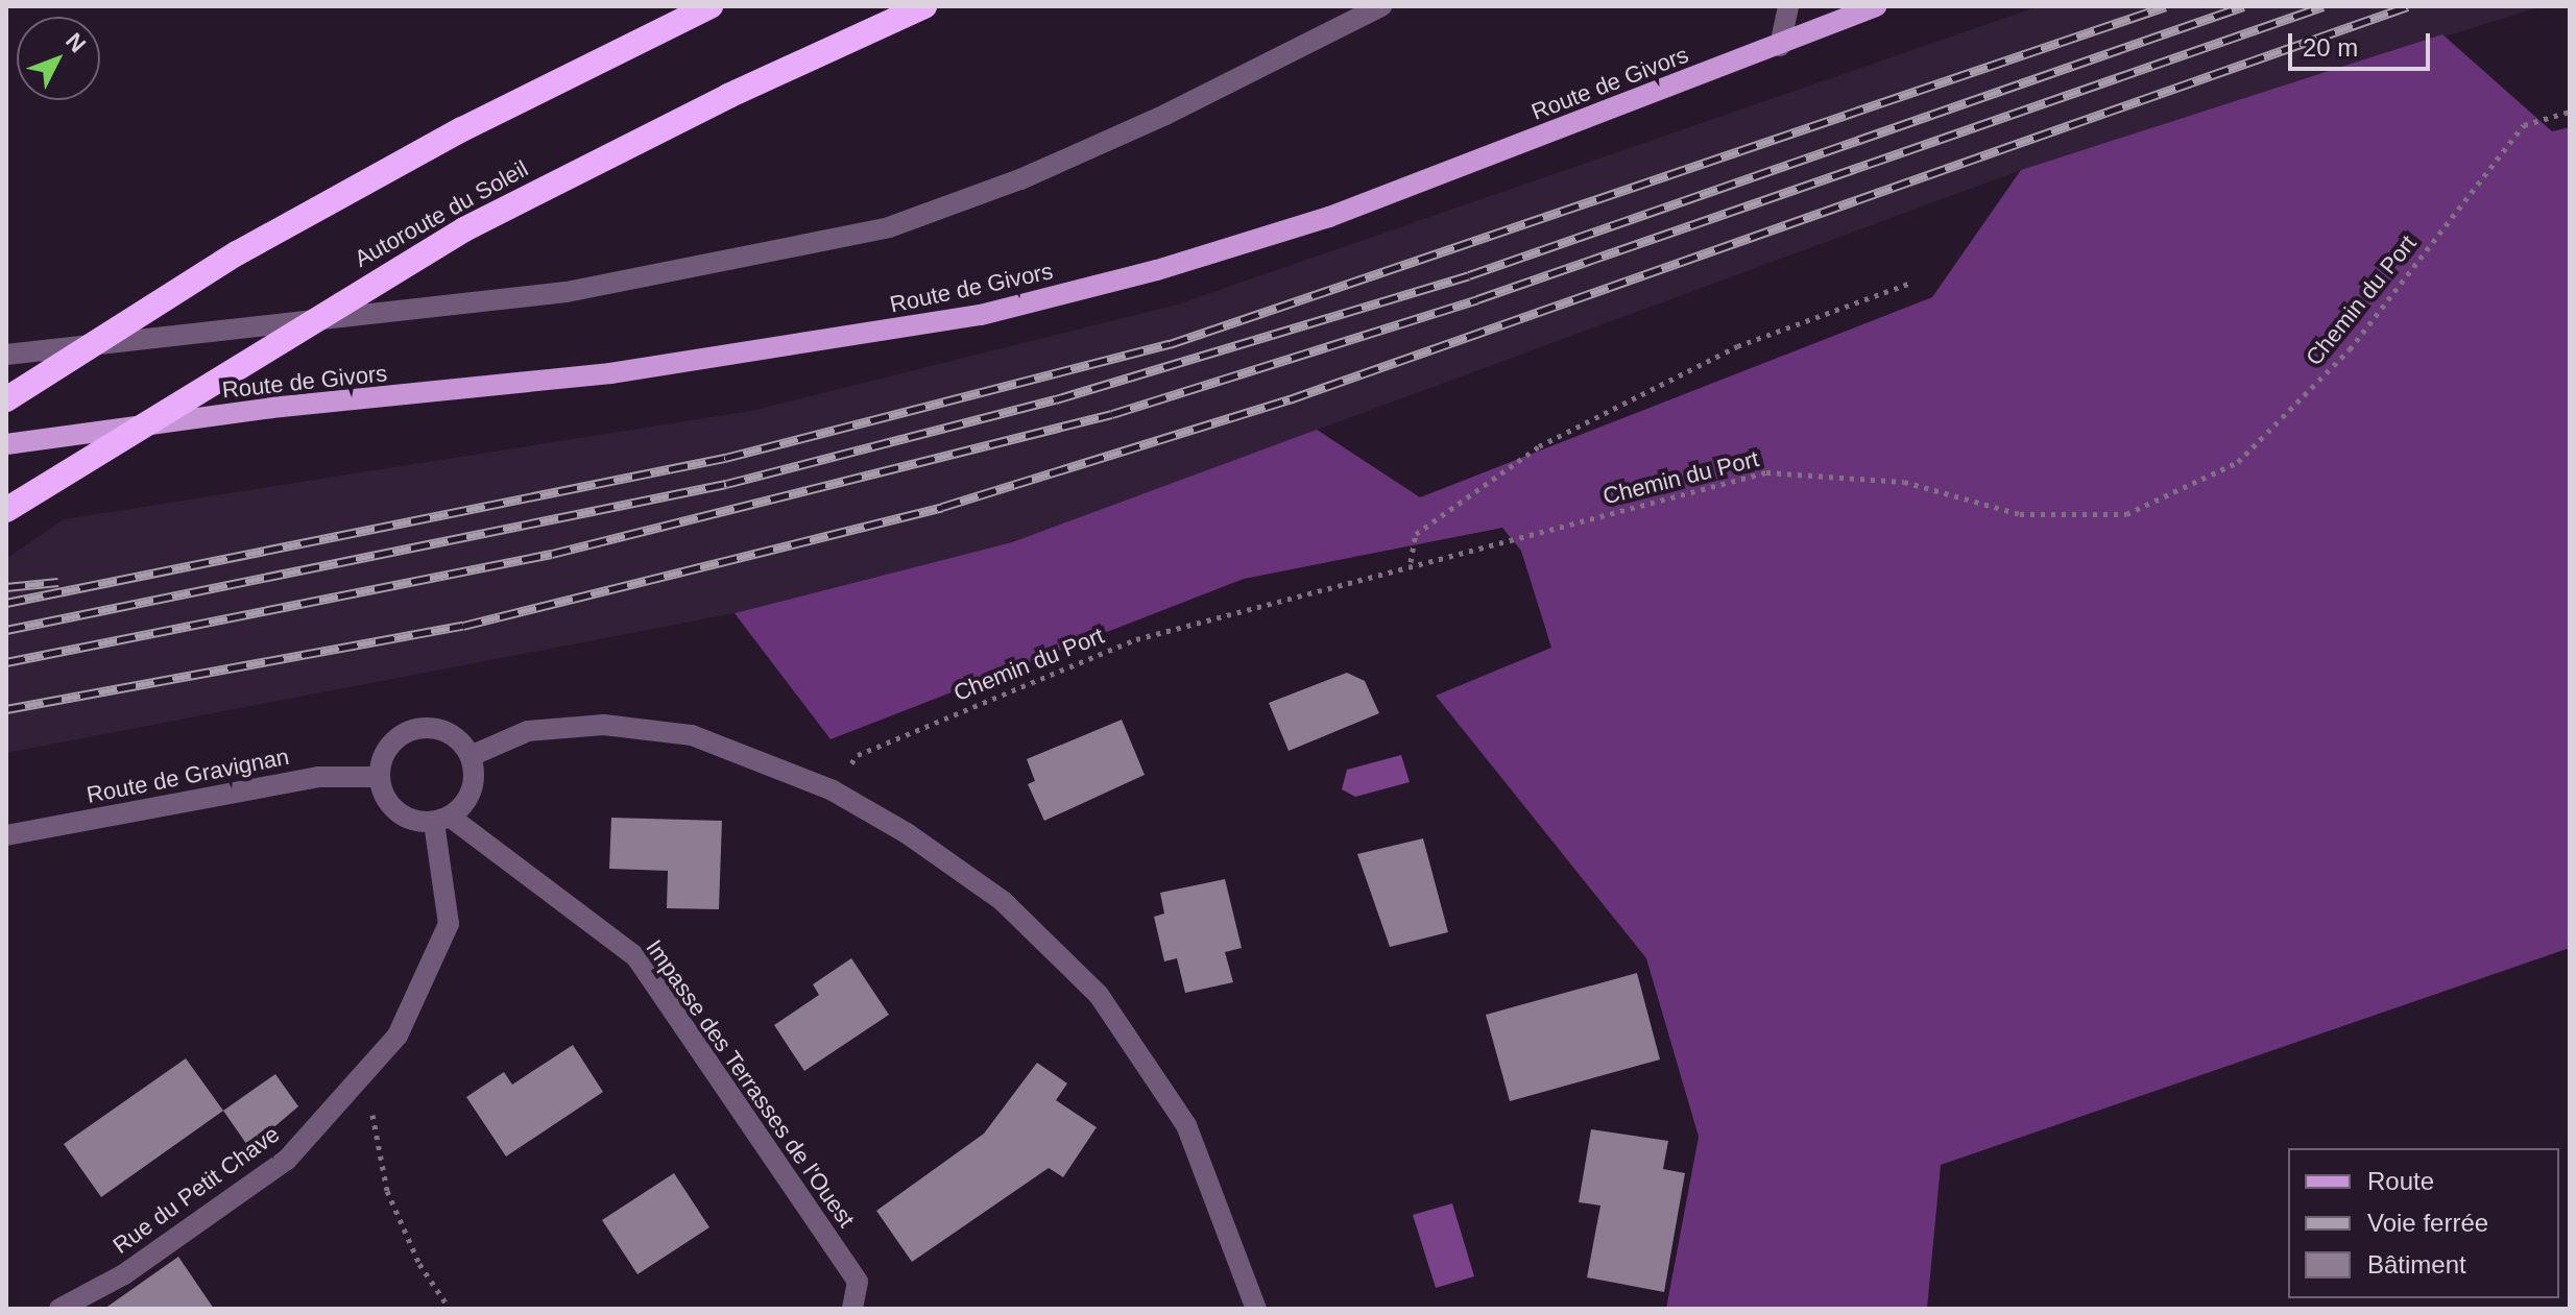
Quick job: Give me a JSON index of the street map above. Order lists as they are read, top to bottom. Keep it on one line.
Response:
{"streets":{"highway":["Autoroute du Soleil"],"main road":["Route de Givors"],"street":["Route de Gravignan","Impasse des Terrasses de l'Ouest","Rue du Petit Chave"],"path":["Chemin du Port"]},"crossings":[["Route de Gravignan","Impasse des Terrasses de l'Ouest"],["Route de Gravignan","Rue du Petit Chave"],["Impasse des Terrasses de l'Ouest","Rue du Petit Chave"]],"legend":["Route","Voie ferrée","Bâtiment"],"scale_bar":"20 m","north":"top right"}
